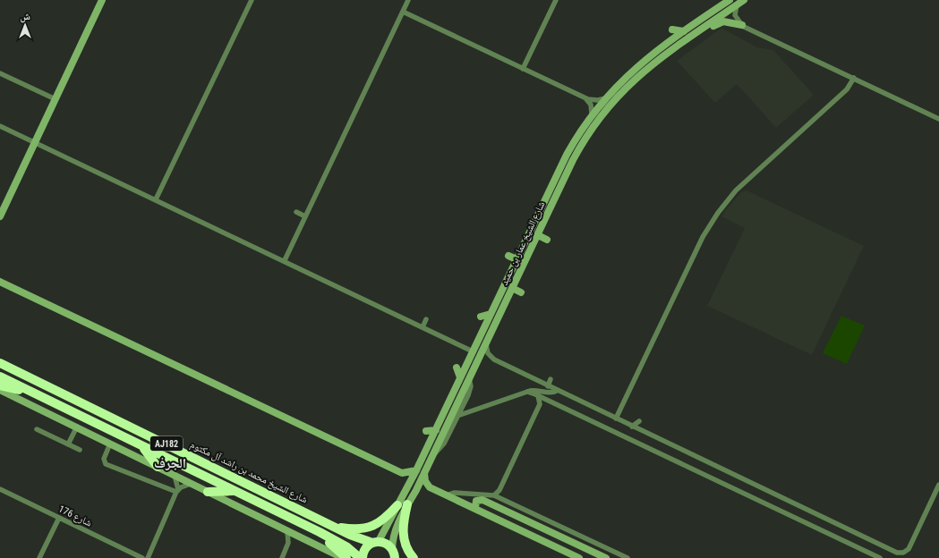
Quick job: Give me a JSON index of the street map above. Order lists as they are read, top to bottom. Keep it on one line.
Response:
{"streets":{"highway":["AJ182","شارع الشيخ محمد بن راشد آل مكتوم"],"street":["شارع الشيخ عمار بن حميد","شارع 176"]},"crossings":[["شارع الشيخ عمار بن حميد","شارع الشيخ محمد بن راشد آل مكتوم"]],"districts":["الجرف"],"north":"top"}
